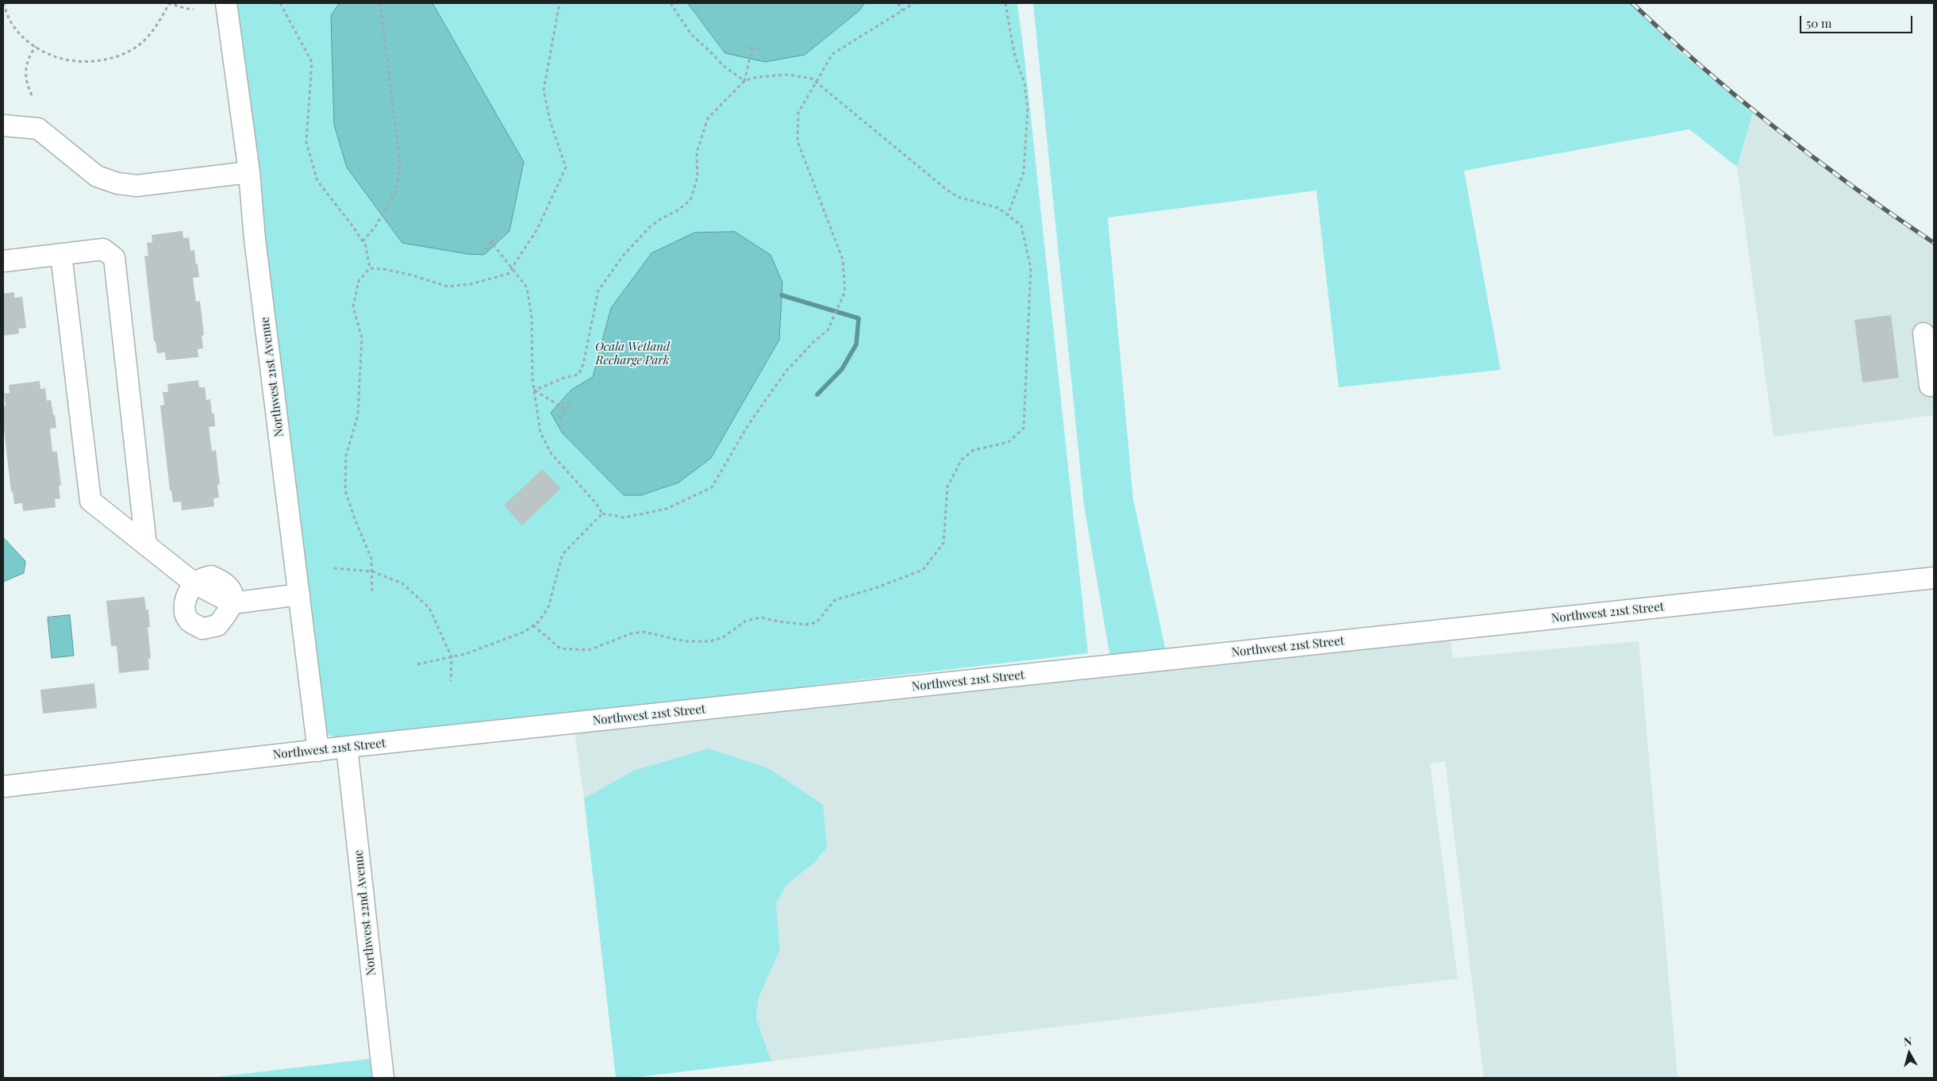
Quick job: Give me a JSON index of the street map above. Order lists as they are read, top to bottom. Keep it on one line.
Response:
{"streets":{"street":["Northwest 21st Avenue","Northwest 21st Street","Northwest 22nd Avenue"]},"crossings":[["Northwest 21st Avenue","Northwest 21st Street"],["Northwest 21st Street","Northwest 22nd Avenue"]],"parks":["Ocala Wetland Recharge Park"],"scale_bar":"50 m","north":"top"}
